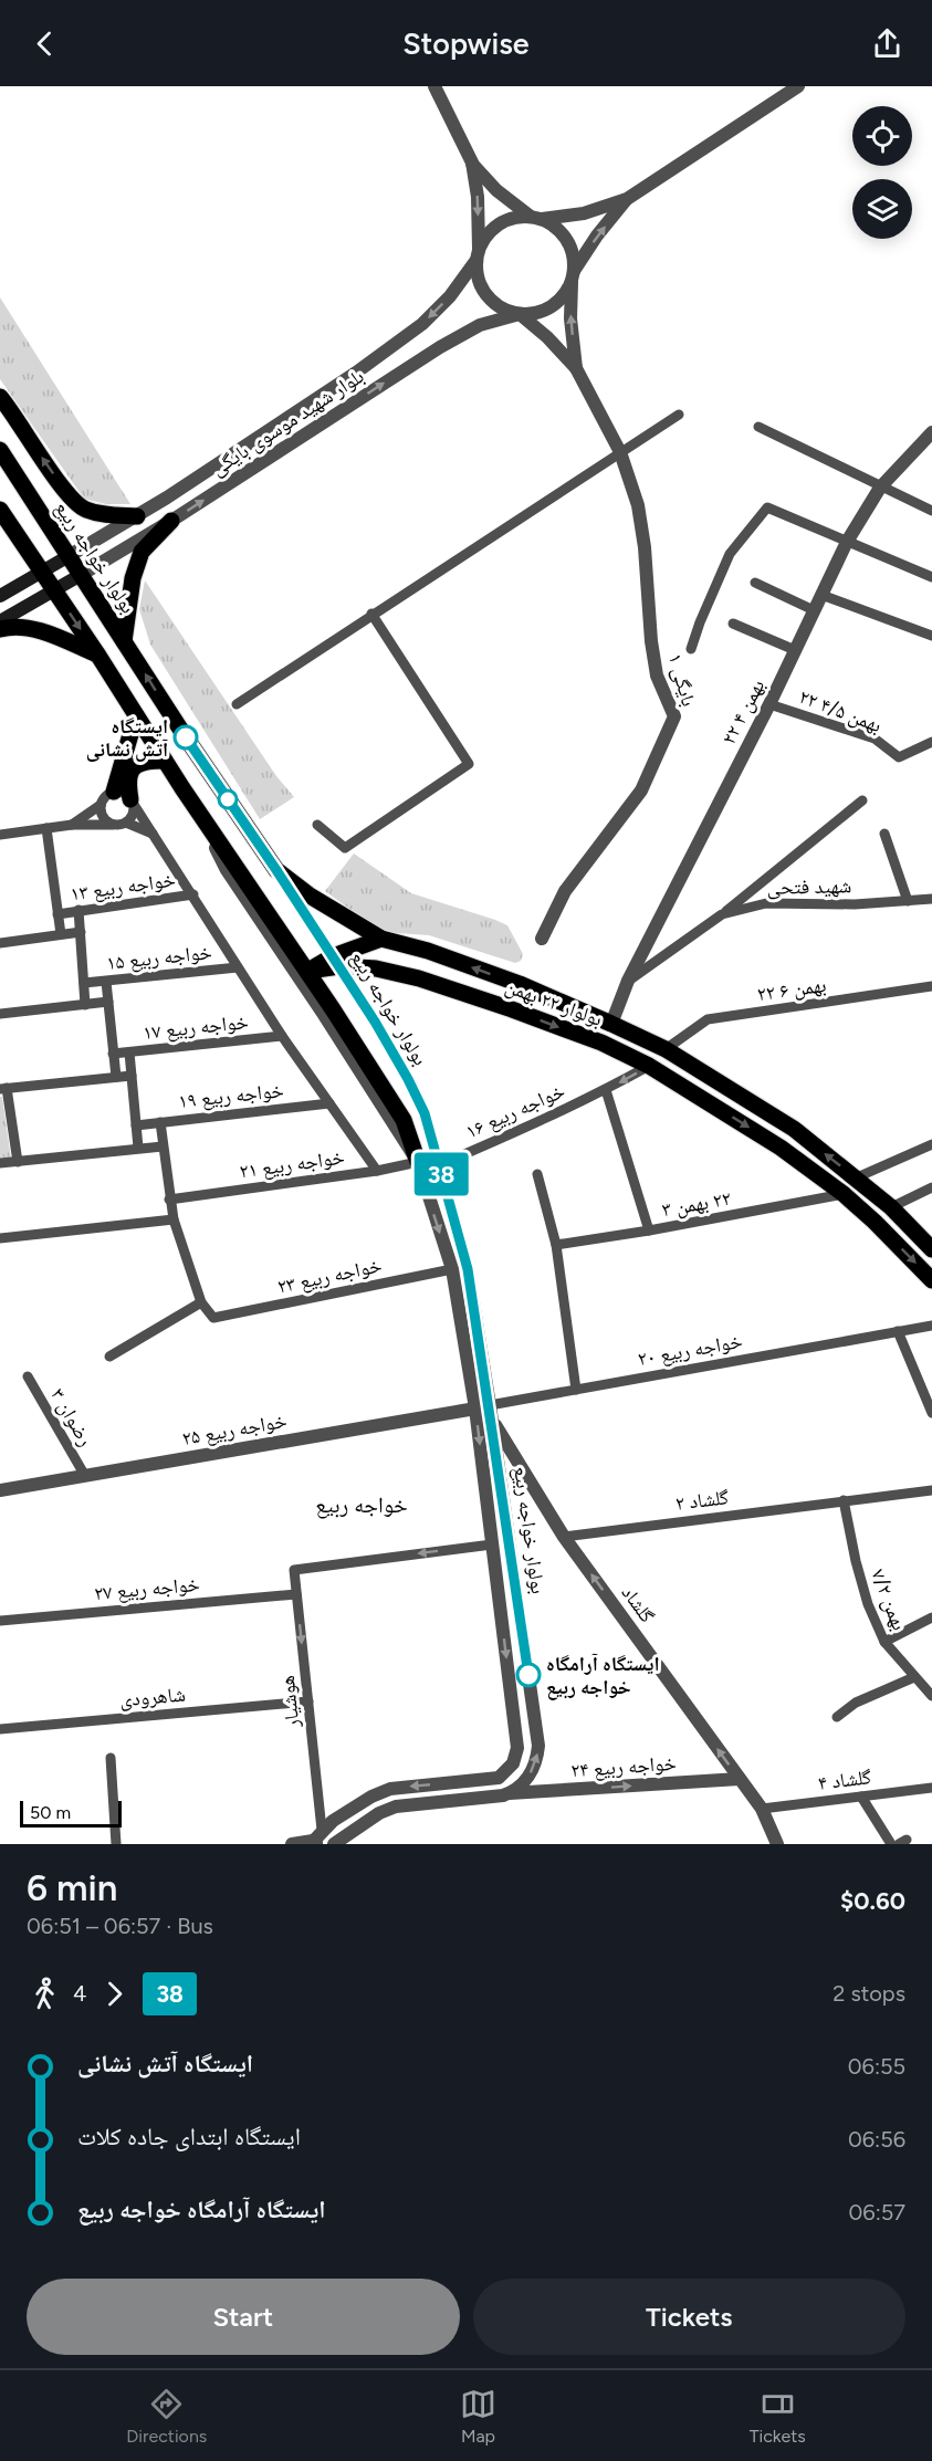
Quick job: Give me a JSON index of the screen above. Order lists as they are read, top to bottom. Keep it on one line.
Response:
{"streets":{"main road":["بولوار خواجه ربیع","بولوار ۲۲ بهمن"],"street":["بلوار شهید موسوی بایگی","بایگی ۱","۲۲ بهمن ۴/۵","۲۲ بهمن ۴","خواجه ربیع ۱۳","شهید فتحی","خواجه ربیع ۱۵","۲۲ بهمن ۶","خواجه ربیع ۱۷","خواجه ربیع ۱۹","خواجه ربیع ۱۶","خواجه ربیع ۲۱","٢٢ بهمن ۳","خواجه ربیع ۲۳","خواجه ربیع ۲۰","رضوان ۳","خواجه ربیع ۲۵","گلشاد ۲","خواجه ربیع ۲۷","بهمن ۷/۲","گلشاد","شاهرودی","هوشیار","خواجه ربیع ۲۴","گلشاد ۴"]},"crossings":[["بلوار شهید موسوی بایگی","بولوار خواجه ربیع"],["بولوار خواجه ربیع","بولوار ۲۲ بهمن"],["بولوار خواجه ربیع","خواجه ربیع ۱۶"],["بولوار خواجه ربیع","خواجه ربیع ۲۱"],["بولوار خواجه ربیع","خواجه ربیع ۲۳"],["بولوار خواجه ربیع","خواجه ربیع ۲۰"],["بولوار خواجه ربیع","خواجه ربیع ۲۵"],["بولوار خواجه ربیع","گلشاد"],["بولوار خواجه ربیع","هوشیار"],["بولوار خواجه ربیع","خواجه ربیع ۲۴"],["۲۲ بهمن ۴/۵","۲۲ بهمن ۴"],["۲۲ بهمن ۴","شهید فتحی"],["۲۲ بهمن ۴","بولوار ۲۲ بهمن"],["۲۲ بهمن ۶","بولوار ۲۲ بهمن"],["بولوار ۲۲ بهمن","خواجه ربیع ۱۶"],["بولوار ۲۲ بهمن","٢٢ بهمن ۳"],["خواجه ربیع ۲۰","خواجه ربیع ۲۵"],["خواجه ربیع ۲۰","گلشاد"],["رضوان ۳","خواجه ربیع ۲۵"],["خواجه ربیع ۲۵","گلشاد"],["گلشاد ۲","بهمن ۷/۲"],["گلشاد ۲","گلشاد"],["خواجه ربیع ۲۷","هوشیار"],["گلشاد","خواجه ربیع ۲۴"],["گلشاد","گلشاد ۴"],["شاهرودی","هوشیار"]],"one_way":["گلشاد","خواجه ربیع ۲۴"],"districts":["خواجه ربیع"],"places":["ایستگاه آتش نشانی","ایستگاه آرامگاه خواجه ربیع"],"lines":["bus line 38"],"scale_bar":"50 m","page":{"header":"Stopwise","on_map":"38","scale":"50 m","heading":["6 min","06:51 – 06:57 · Bus","$0.60"],"legs":["4","38","2 stops"],"list":[{"name":"ایستگاه آتش نشانی","value":"06:55"},{"name":"ایستگاه ابتدای جاده کلات","value":"06:56"},{"name":"ایستگاه آرامگاه خواجه ربیع","value":"06:57"}],"buttons":["Start","Tickets"],"tabs":["Directions","Map","Tickets"]}}
